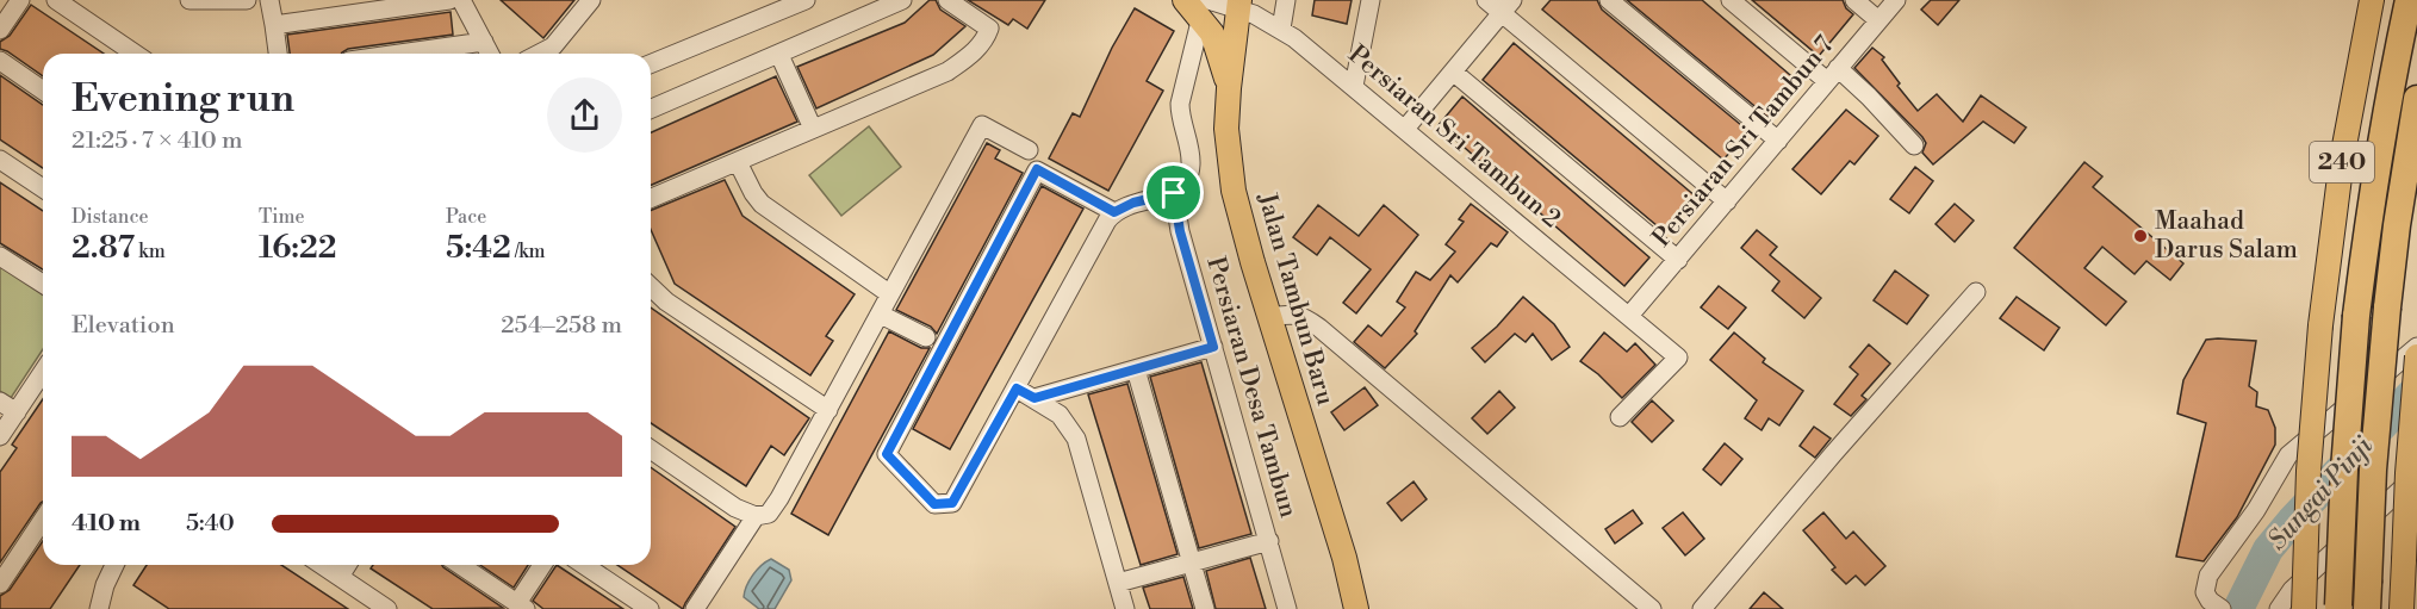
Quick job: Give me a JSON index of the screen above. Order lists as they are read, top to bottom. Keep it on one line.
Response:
{"streets":{"main road":["240","Jalan Tambun Baru"],"street":["Persiaran Sri Tambun 2","Persiaran Sri Tambun 7","Persiaran Desa Tambun"]},"crossings":[["Persiaran Sri Tambun 2","Persiaran Sri Tambun 7"],["Persiaran Sri Tambun 2","Jalan Tambun Baru"]],"water":["Sungai Pinji"],"places":["Maahad Darus Salam"],"page":{"heading":["Evening run","21:25 · 7 × 410 m"],"stats":[["Distance","2.87 km"],["Time","16:22"],["Pace","5:42 /km"]],"chart":["Elevation","254–258 m"],"list":[{"name":"410 m","note":"5:40"}]}}
